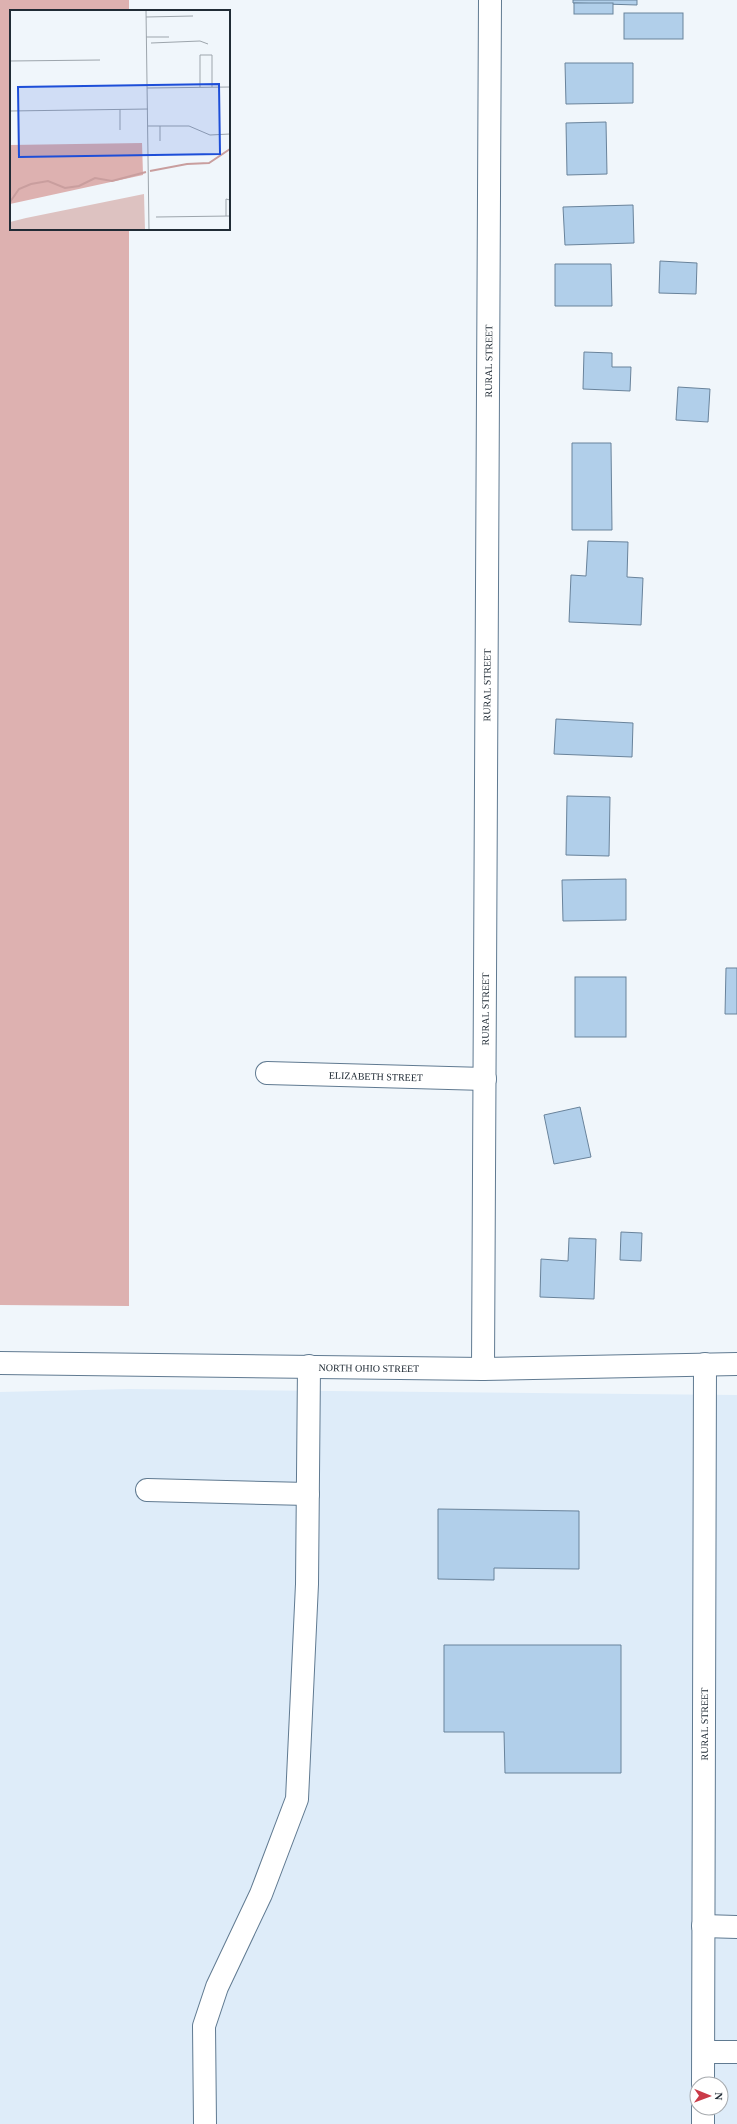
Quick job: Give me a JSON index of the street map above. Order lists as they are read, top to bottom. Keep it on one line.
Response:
{"streets":{"street":["RURAL STREET","ELIZABETH STREET","NORTH OHIO STREET"]},"crossings":[["RURAL STREET","ELIZABETH STREET"],["RURAL STREET","NORTH OHIO STREET"]],"north":"right"}
